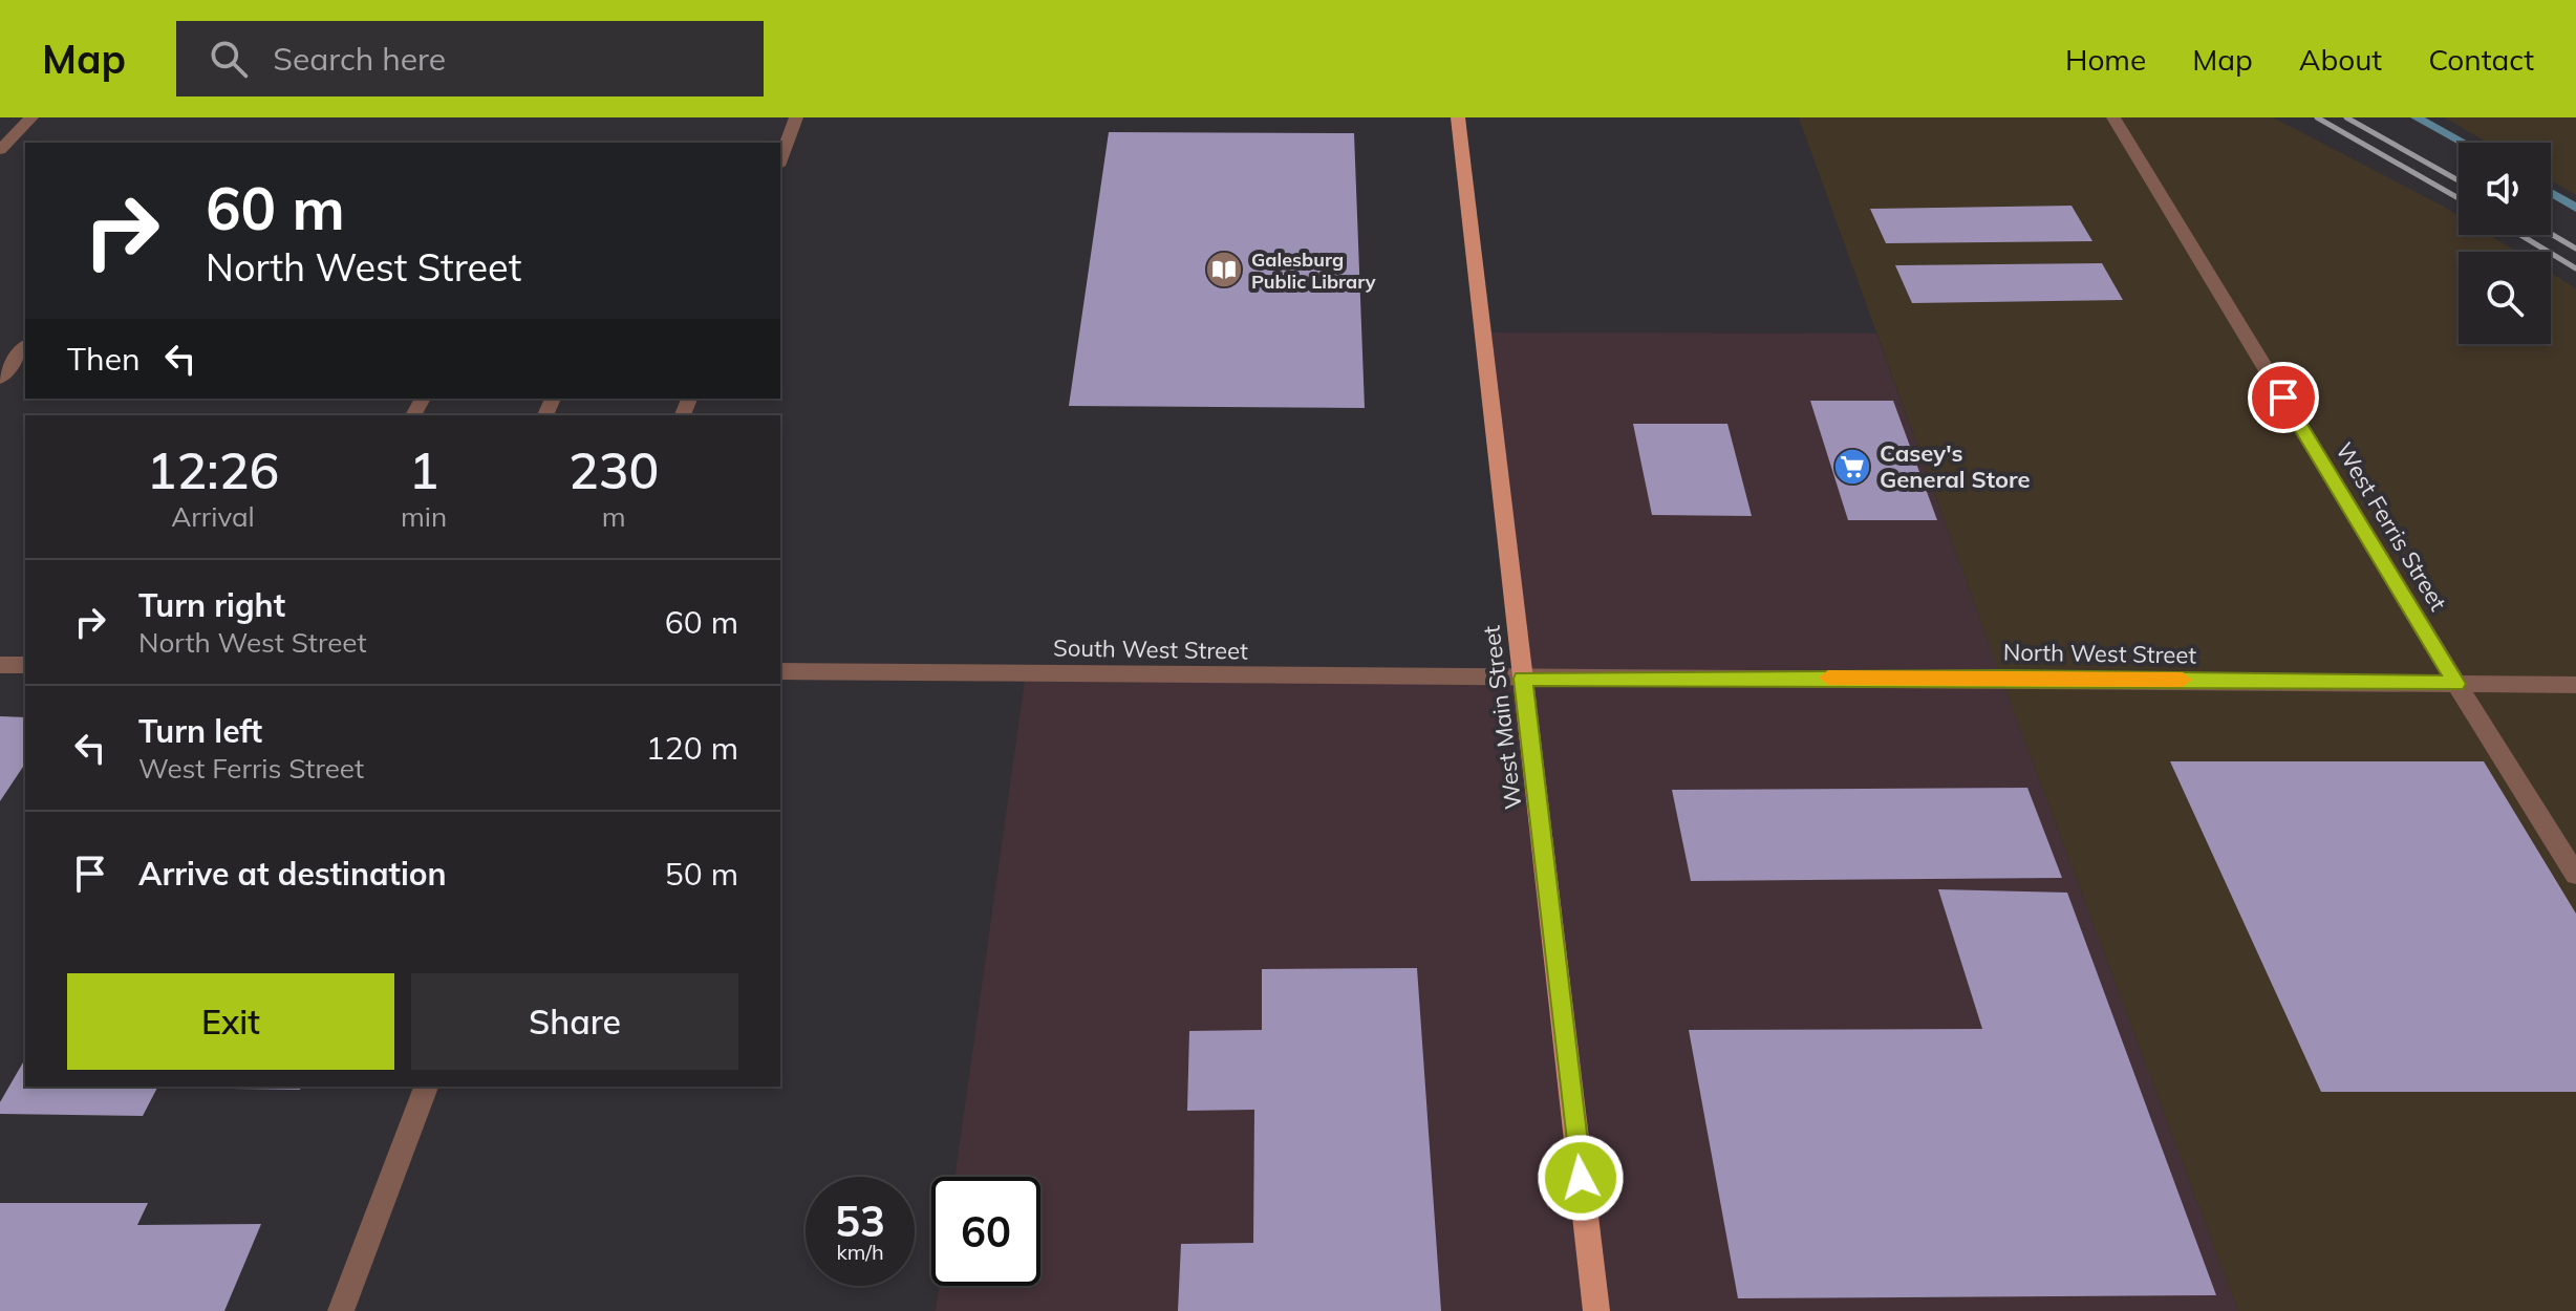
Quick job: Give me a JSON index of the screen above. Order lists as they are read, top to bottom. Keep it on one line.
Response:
{"streets":{"main road":["West Main Street"],"street":["West Ferris Street","South West Street","North West Street"]},"crossings":[["West Ferris Street","North West Street"],["South West Street","North West Street"],["South West Street","West Main Street"],["North West Street","West Main Street"]],"places":{"library":["Galesburg Public Library"],"supermarket":["Casey's General Store"]},"page":{"header":"Map","search":"Search here","nav":["Home","Map","About","Contact"],"turn":["60 m","North West Street"],"then":"Then","eta":["12:26","Arrival","1","min","230","m"],"list":[{"name":"Turn right","note":"North West Street","value":"60 m"},{"name":"Turn left","note":"West Ferris Street","value":"120 m"},{"name":"Arrive at destination","value":"50 m"}],"buttons":["Exit","Share"],"speed":"53 km/h","limit":"60"}}
